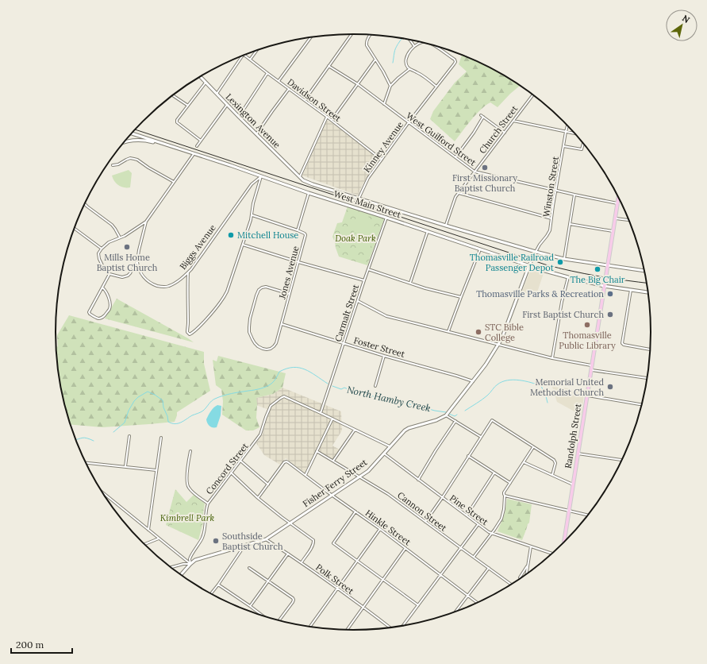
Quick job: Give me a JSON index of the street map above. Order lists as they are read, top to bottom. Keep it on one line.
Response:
{"streets":{"main road":["Randolph Street"],"street":["Davidson Street","Lexington Avenue","Church Street","West Guilford Street","Kinney Avenue","Winston Street","West Main Street","Biggs Avenue","Jones Avenue","Carmalt Street","Foster Street","Concord Street","Fisher Ferry Street","Pine Street","Cannon Street","Hinkle Street","Polk Street"]},"crossings":[["Davidson Street","Kinney Avenue"],["Lexington Avenue","West Main Street"],["Church Street","West Guilford Street"],["Church Street","West Main Street"],["West Guilford Street","Kinney Avenue"],["West Guilford Street","Winston Street"],["West Guilford Street","Randolph Street"],["Kinney Avenue","West Main Street"],["Winston Street","West Main Street"],["Winston Street","Fisher Ferry Street"],["West Main Street","Biggs Avenue"],["West Main Street","Carmalt Street"],["West Main Street","Randolph Street"],["West Main Street","Fisher Ferry Street"],["Jones Avenue","Foster Street"],["Carmalt Street","Foster Street"],["Carmalt Street","Concord Street"],["Foster Street","Fisher Ferry Street"],["Concord Street","Fisher Ferry Street"],["Fisher Ferry Street","Pine Street"],["Fisher Ferry Street","Cannon Street"],["Fisher Ferry Street","Hinkle Street"],["Fisher Ferry Street","Polk Street"]],"water":["North Hamby Creek"],"parks":["Doak Park","Kimbrell Park"],"places":["First Missionary Baptist Church","Mitchell House","Mills Home Baptist Church","Thomasville Railroad Passenger Depot","The Big Chair","Thomasville Parks & Recreation","First Baptist Church","Thomasville Public Library","STC Bible College","Memorial United Methodist Church","Southside Baptist Church"],"scale_bar":"200 m","north":"top right"}
